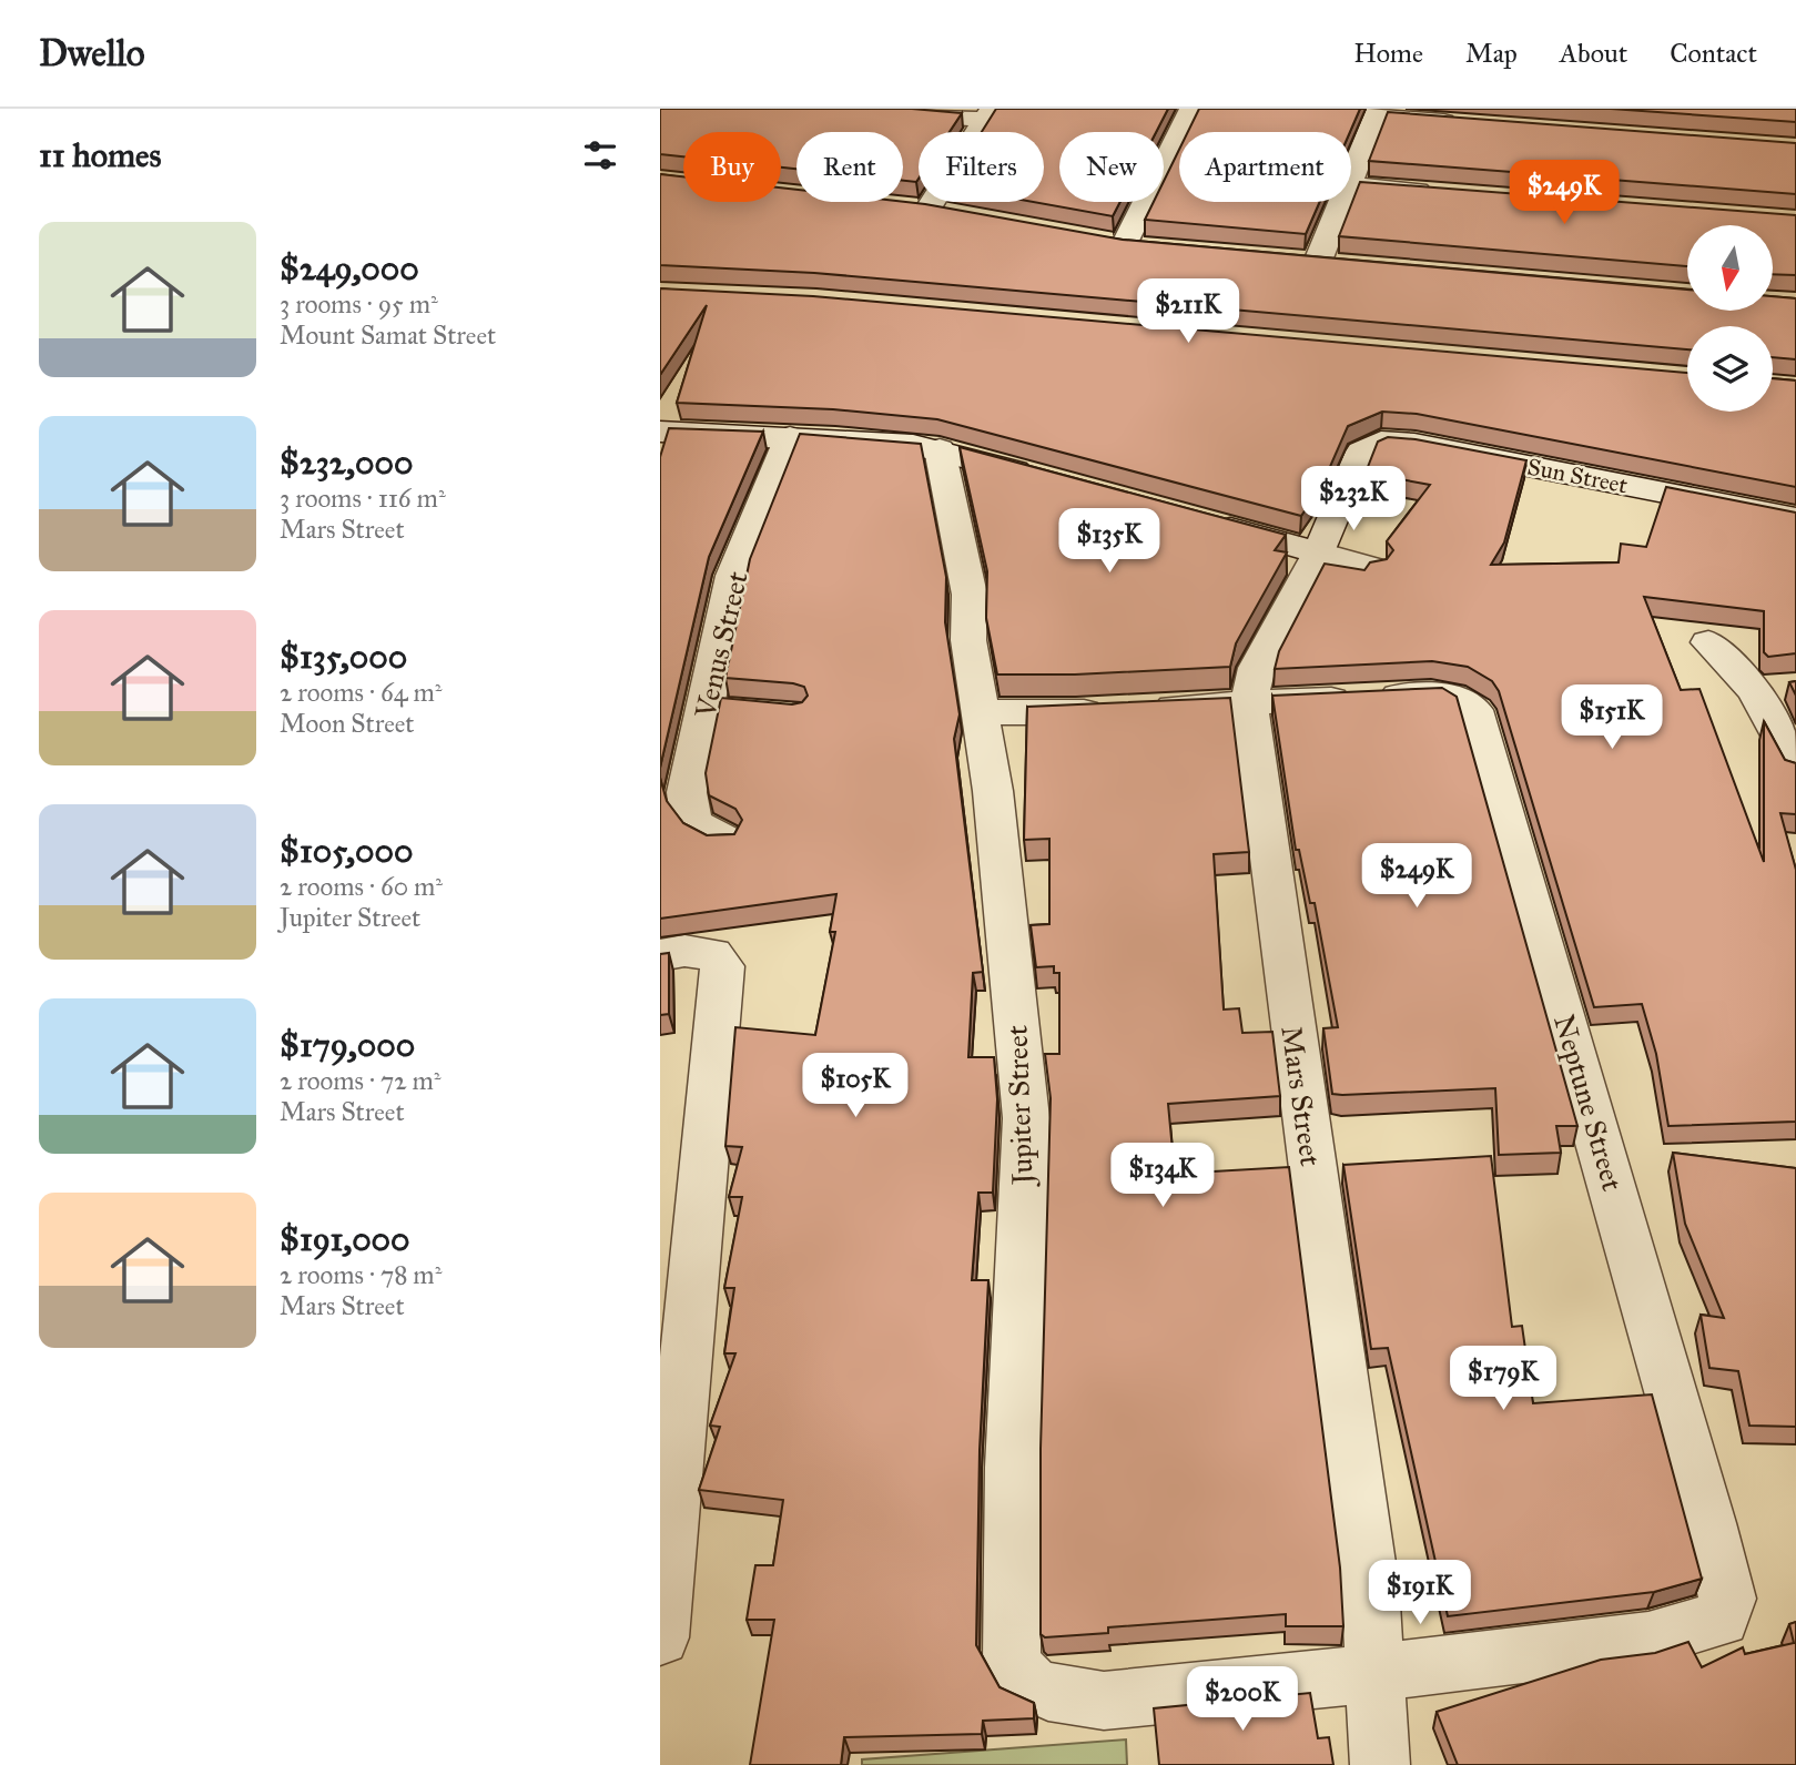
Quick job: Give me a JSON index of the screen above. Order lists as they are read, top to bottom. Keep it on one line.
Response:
{"streets":{"street":["Sun Street","Venus Street","Mars Street","Neptune Street","Jupiter Street"]},"crossings":[["Sun Street","Mars Street"],["Mars Street","Neptune Street"],["Mars Street","Jupiter Street"],["Neptune Street","Jupiter Street"]],"north":"bottom","page":{"header":"Dwello","nav":["Home","Map","About","Contact"],"heading":"11 homes","chip":["Buy","Rent","Filters","New","Apartment"],"price":["$249K","$211K","$232K","$135K","$151K","$249K","$105K","$134K","$179K","$191K","$200K"],"list":[{"name":"$249,000","note":"3 rooms · 95 m² · Mount Samat Street"},{"name":"$232,000","note":"3 rooms · 116 m² · Mars Street"},{"name":"$135,000","note":"2 rooms · 64 m² · Moon Street"},{"name":"$105,000","note":"2 rooms · 60 m² · Jupiter Street"},{"name":"$179,000","note":"2 rooms · 72 m² · Mars Street"},{"name":"$191,000","note":"2 rooms · 78 m² · Mars Street"}]}}
